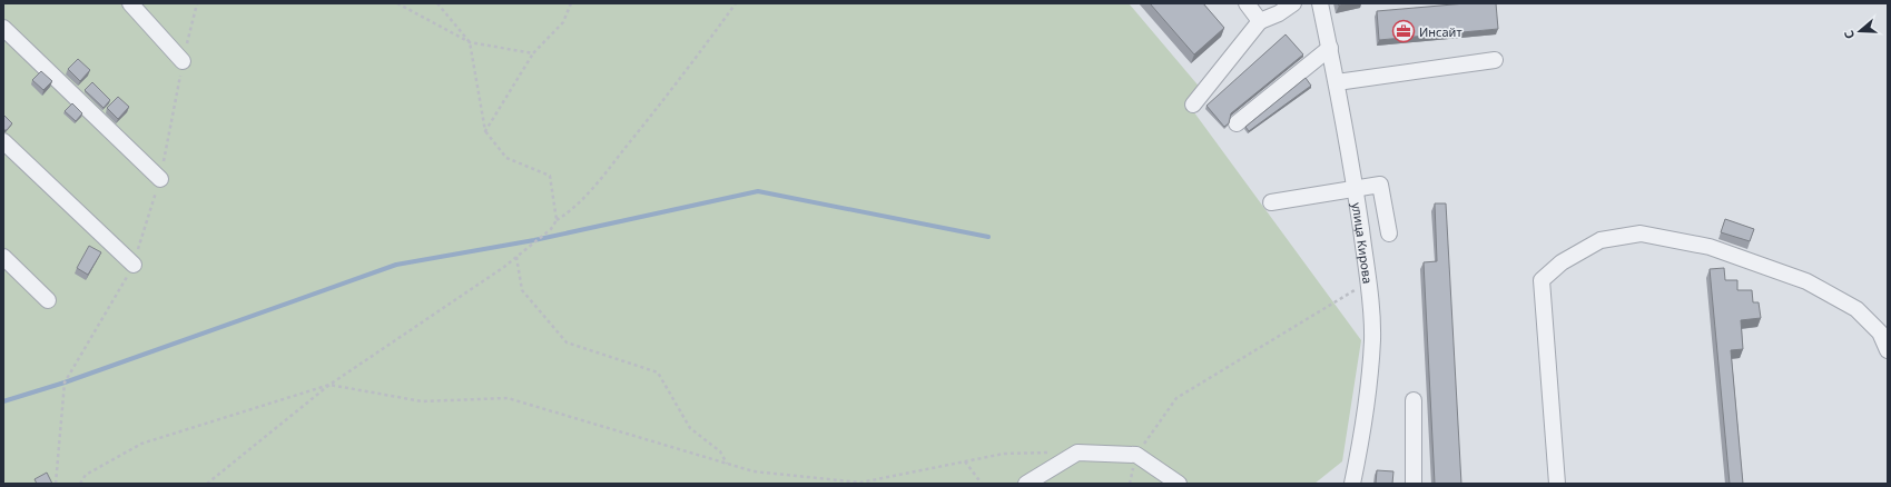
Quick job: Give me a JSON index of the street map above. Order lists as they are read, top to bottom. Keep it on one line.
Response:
{"streets":{"street":["улица Кирова"]},"places":{"office":["Инсайт"]},"north":"left"}
